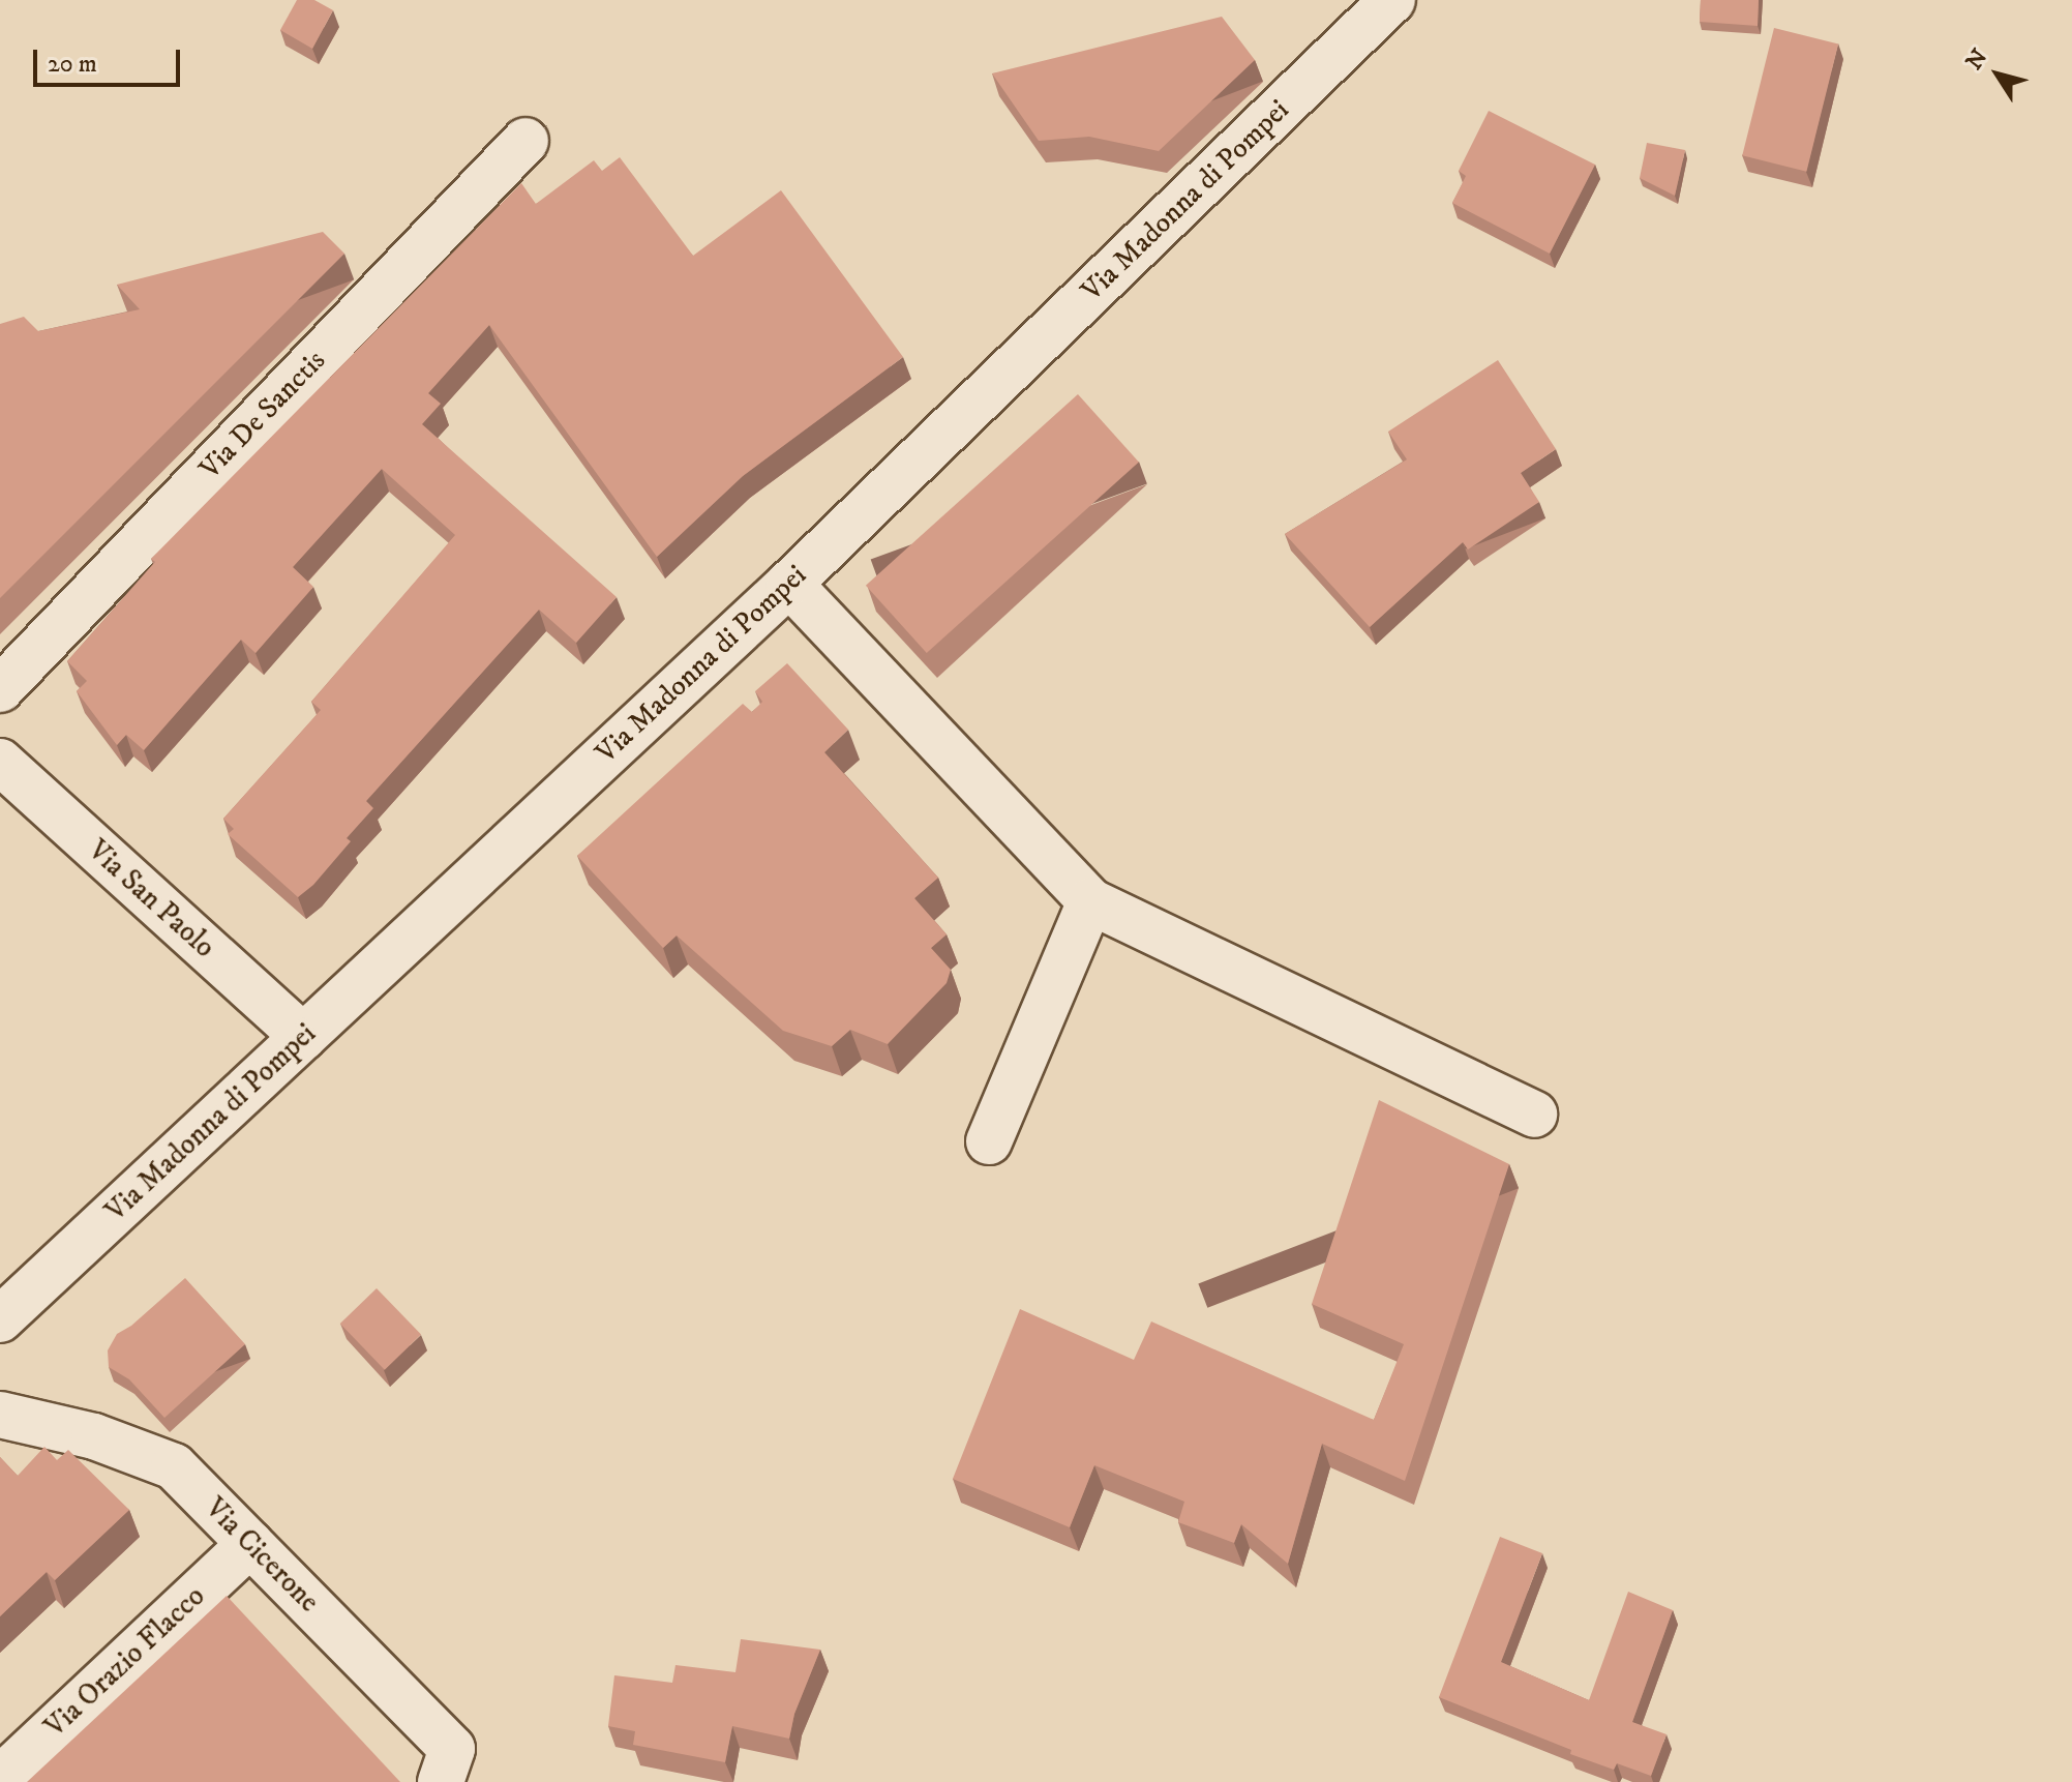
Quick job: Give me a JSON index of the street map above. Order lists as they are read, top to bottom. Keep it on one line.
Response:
{"streets":{"street":["Via Madonna di Pompei","Via De Sanctis","Via San Paolo","Via Cicerone","Via Orazio Flacco"]},"crossings":[["Via Madonna di Pompei","Via San Paolo"],["Via Cicerone","Via Orazio Flacco"]],"scale_bar":"20 m","north":"top left"}
